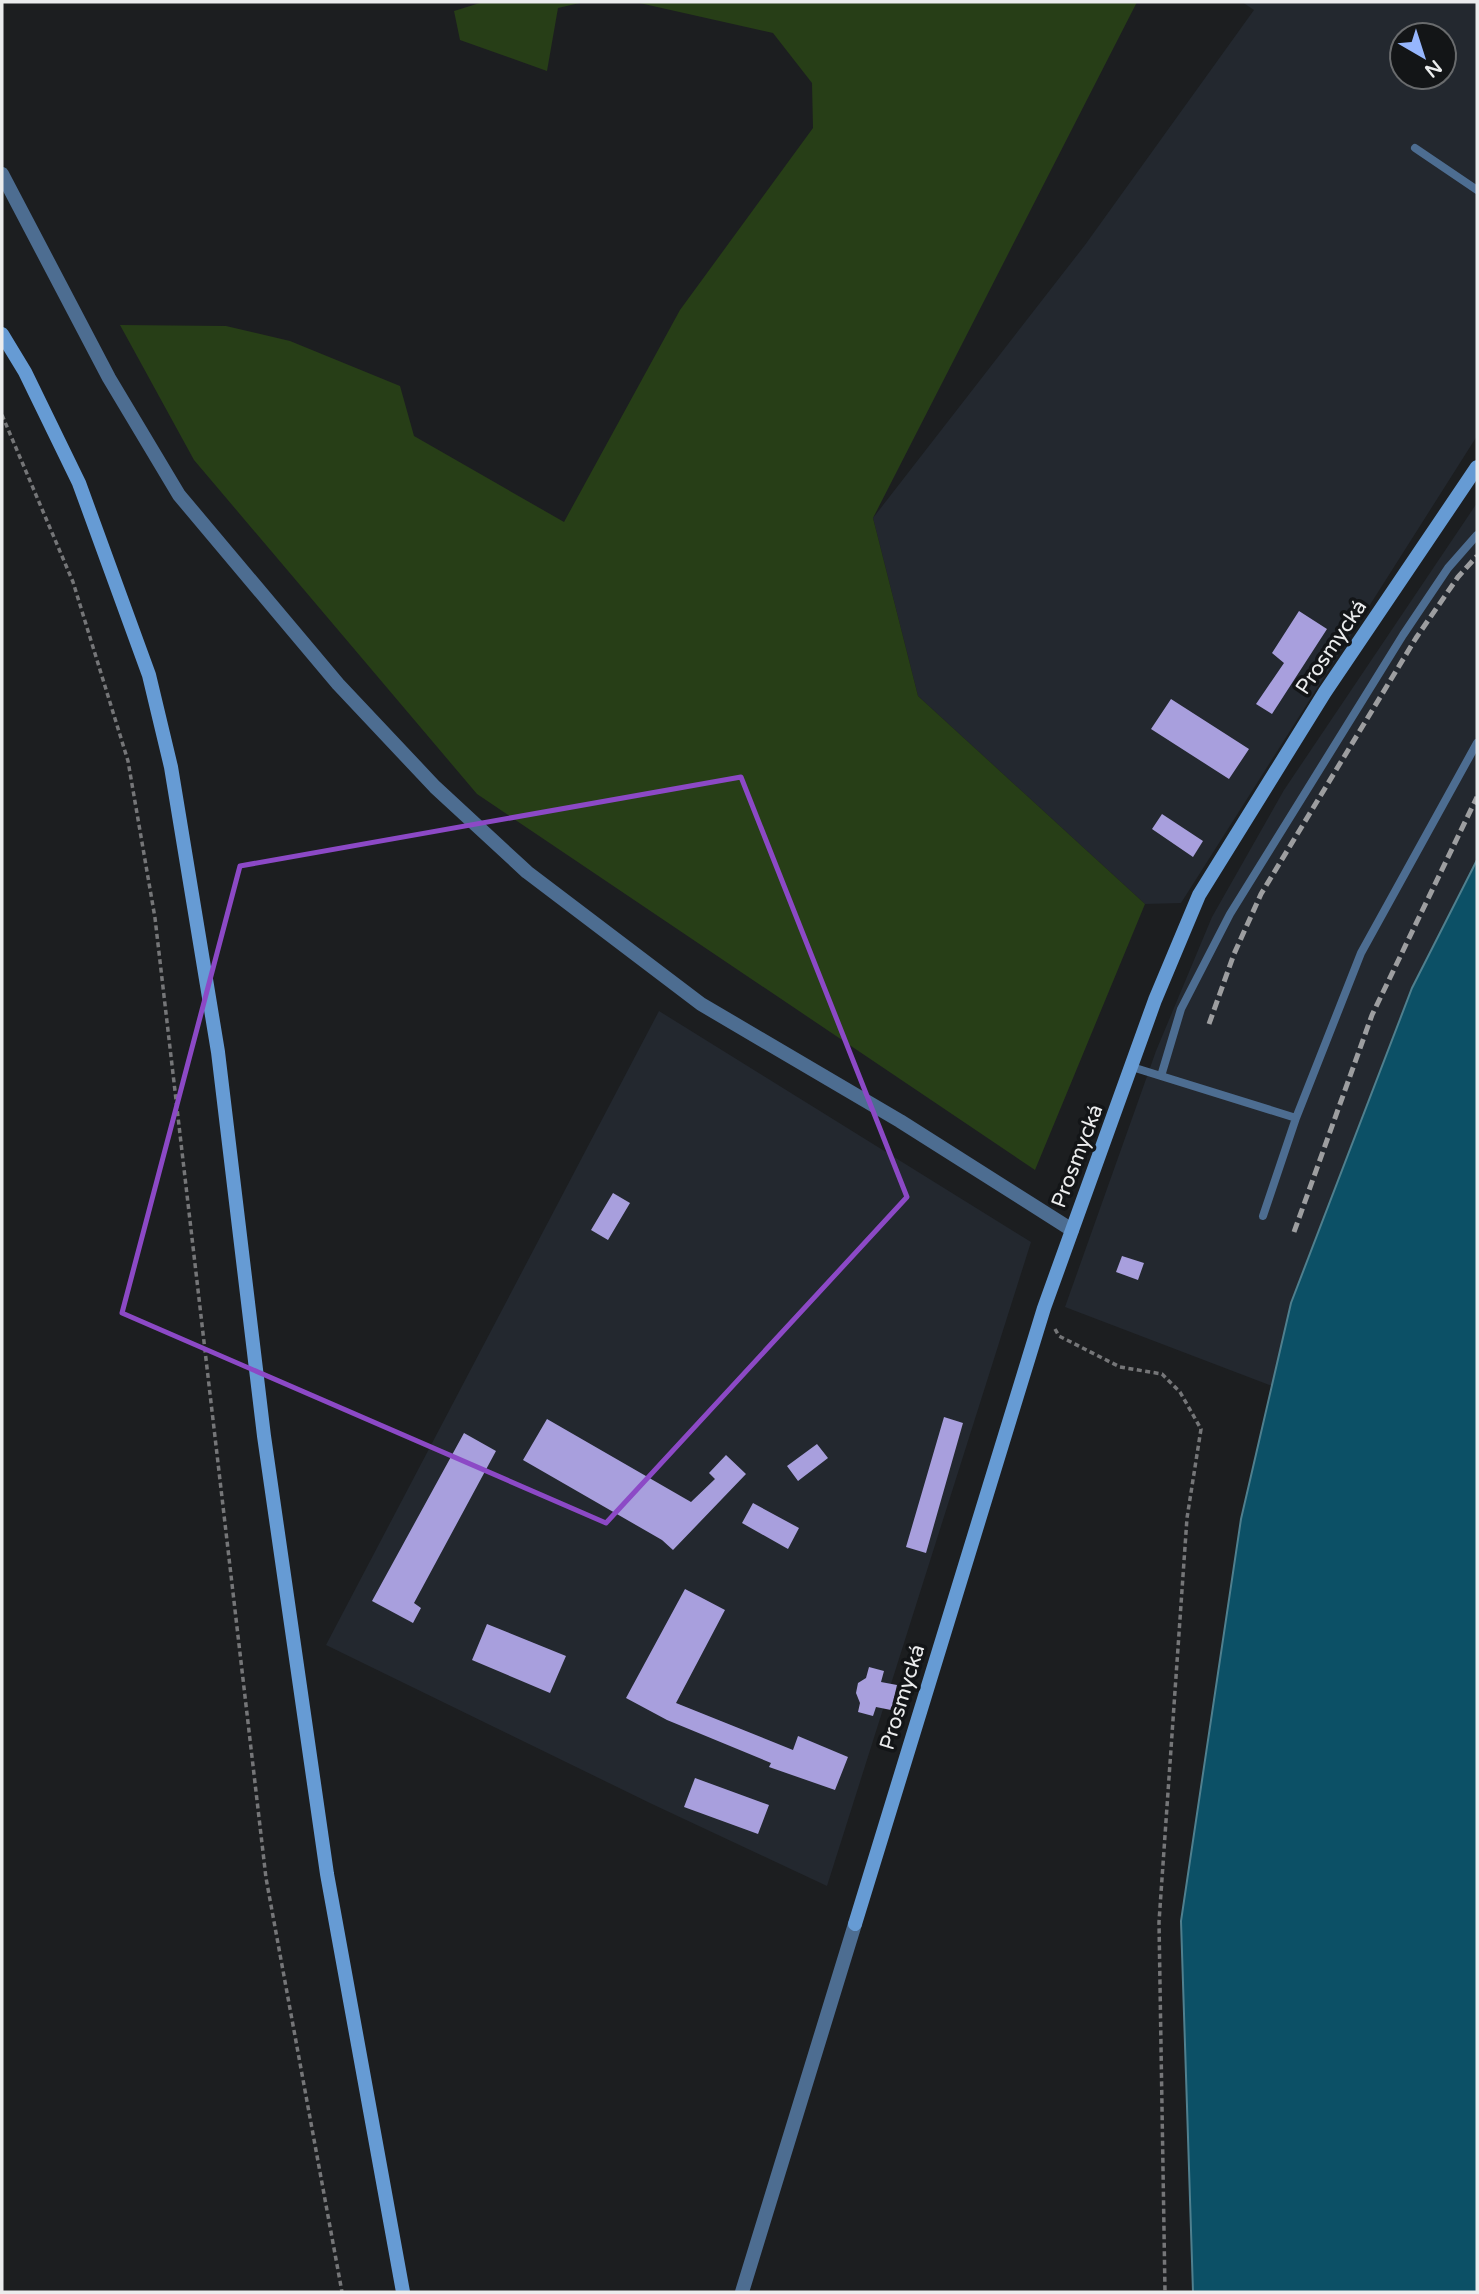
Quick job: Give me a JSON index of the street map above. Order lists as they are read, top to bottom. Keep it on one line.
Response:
{"streets":{"main road":["Prosmycká"]},"north":"bottom right"}
